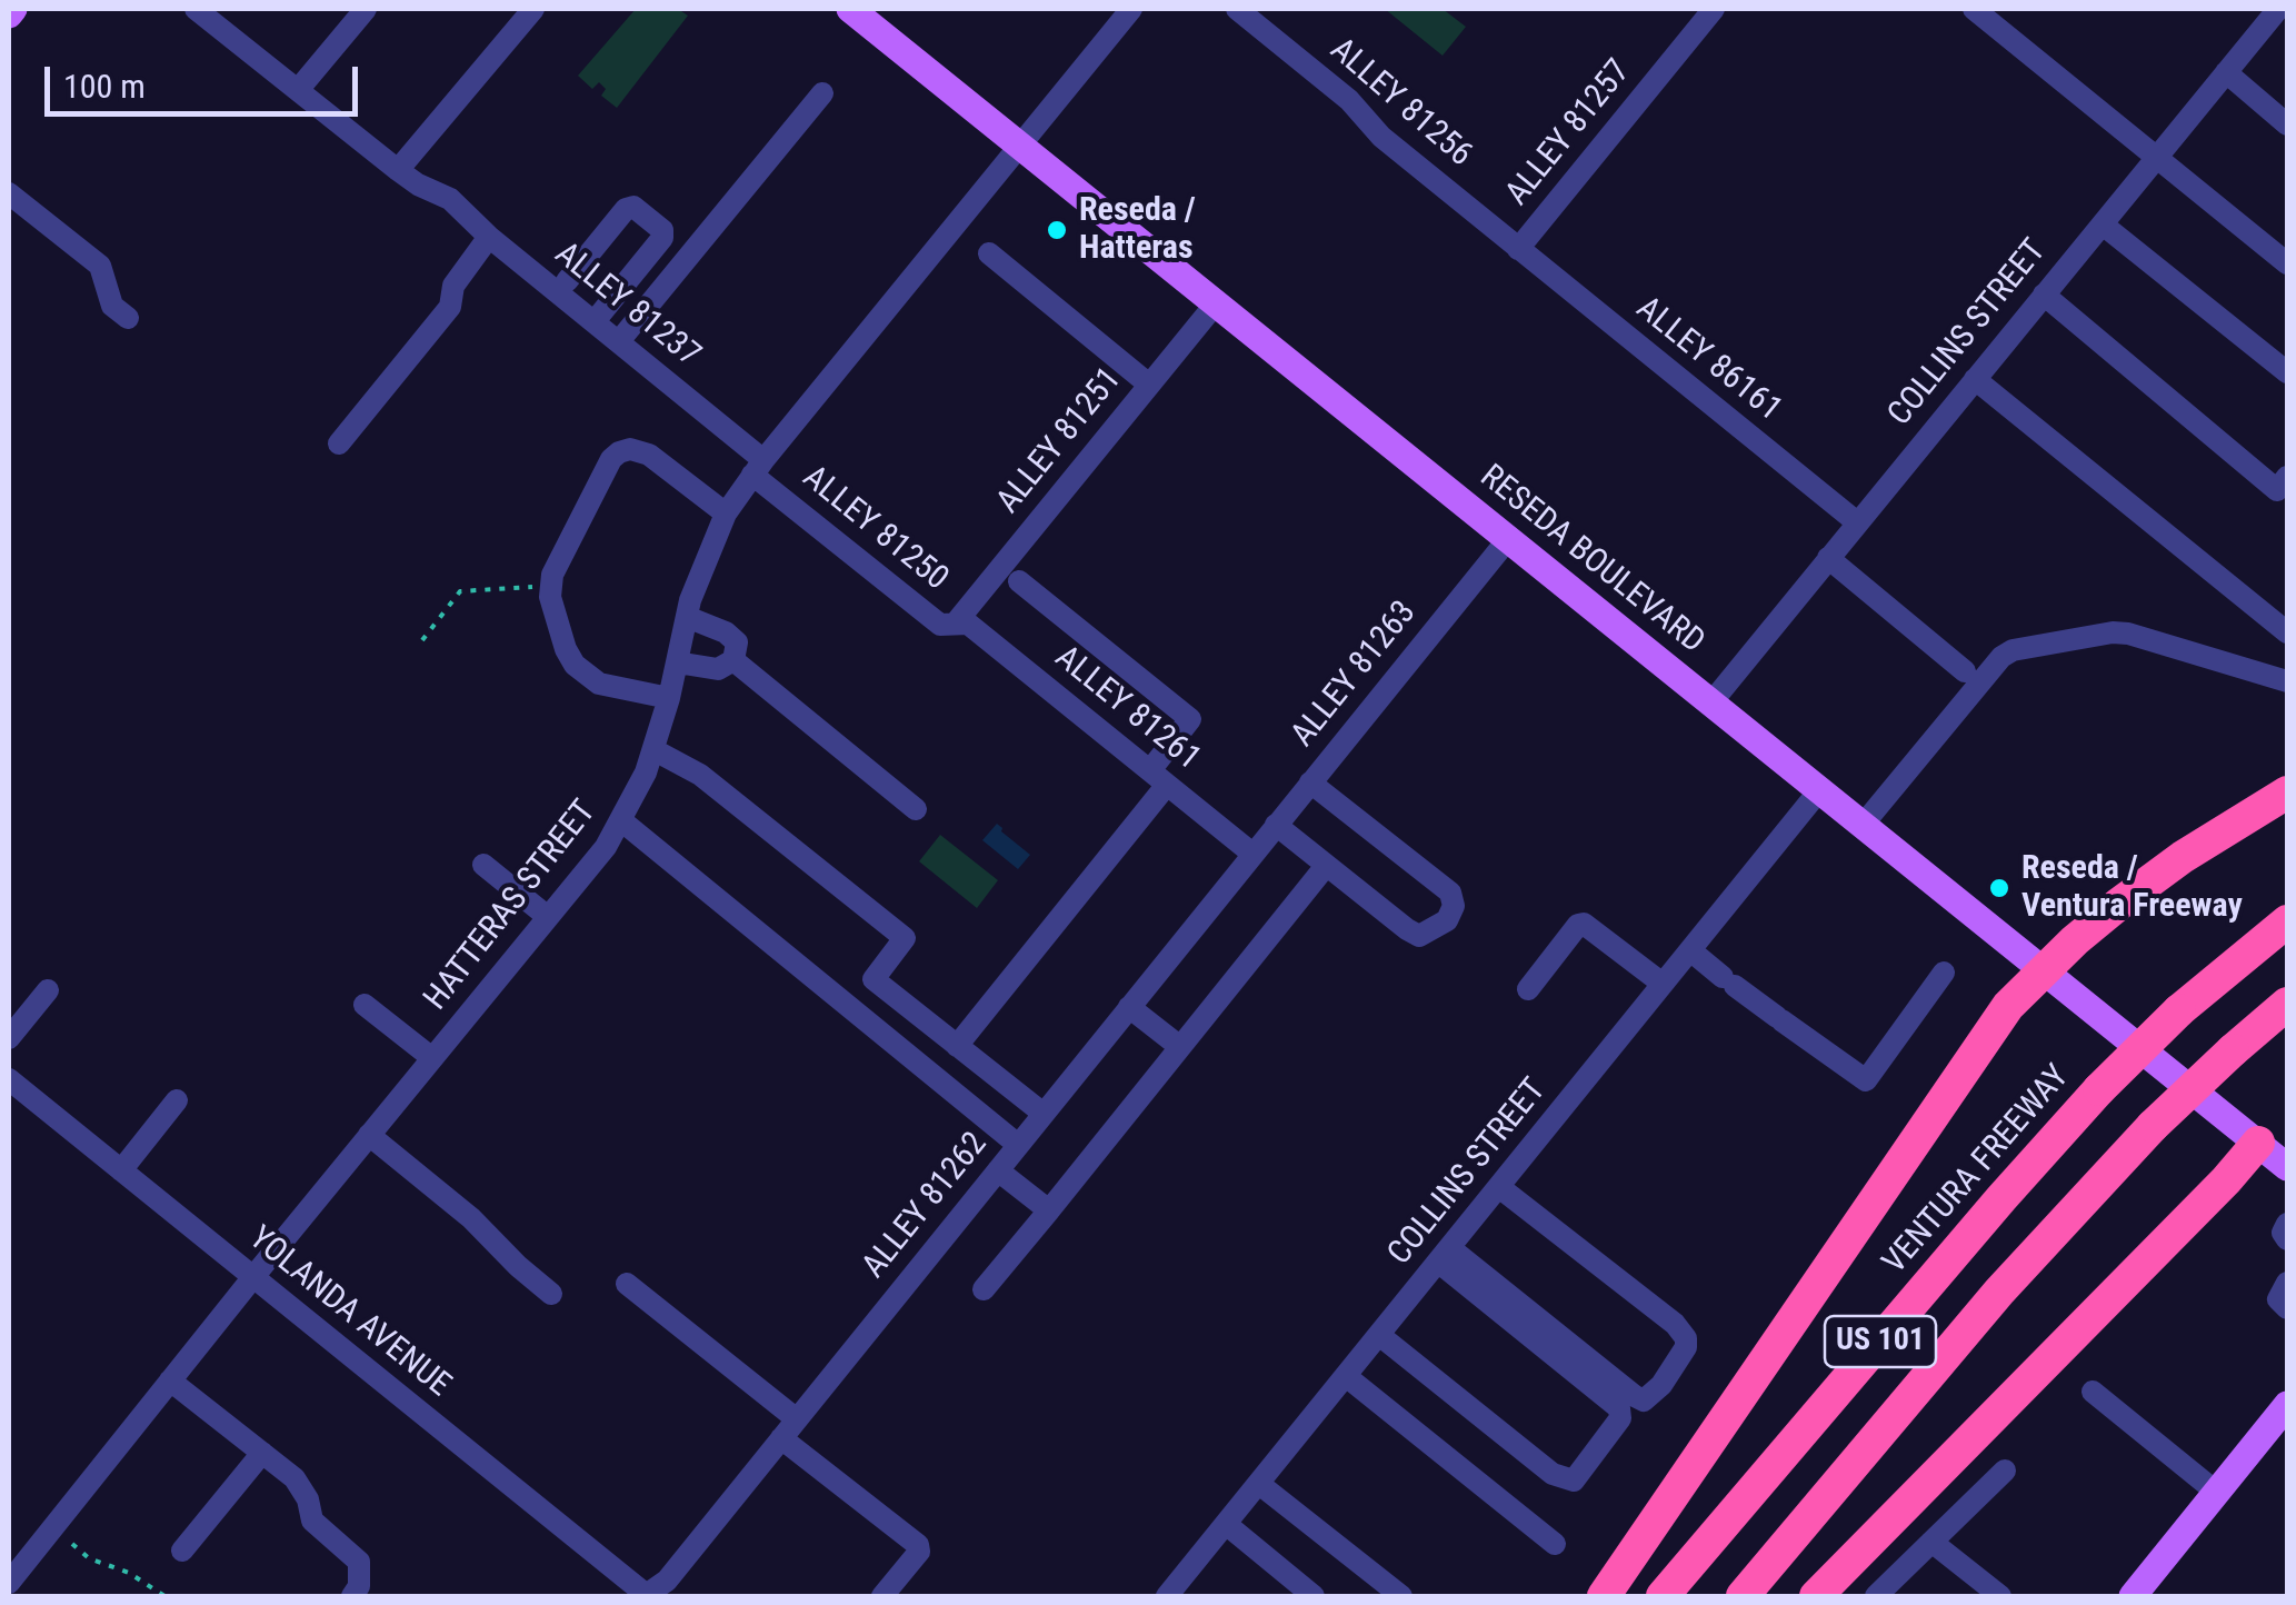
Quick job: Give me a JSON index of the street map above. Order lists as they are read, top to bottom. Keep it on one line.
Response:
{"streets":{"highway":["VENTURA FREEWAY","US 101"],"main road":["RESEDA BOULEVARD"],"street":["ALLEY 81256","ALLEY 81257","ALLEY 81237","COLLINS STREET","ALLEY 86161","ALLEY 81251","ALLEY 81250","ALLEY 81263","ALLEY 81261","HATTERAS STREET","ALLEY 81262","YOLANDA AVENUE"]},"crossings":[["ALLEY 81256","ALLEY 81257"],["ALLEY 81256","ALLEY 86161"],["ALLEY 81257","ALLEY 86161"],["ALLEY 81237","ALLEY 81250"],["ALLEY 81237","HATTERAS STREET"],["COLLINS STREET","ALLEY 86161"],["COLLINS STREET","RESEDA BOULEVARD"],["ALLEY 81251","ALLEY 81250"],["ALLEY 81251","RESEDA BOULEVARD"],["ALLEY 81251","ALLEY 81261"],["ALLEY 81250","ALLEY 81261"],["ALLEY 81250","HATTERAS STREET"],["RESEDA BOULEVARD","ALLEY 81263"],["RESEDA BOULEVARD","HATTERAS STREET"],["ALLEY 81263","ALLEY 81261"],["ALLEY 81263","ALLEY 81262"],["ALLEY 81261","ALLEY 81262"],["HATTERAS STREET","YOLANDA AVENUE"],["ALLEY 81262","YOLANDA AVENUE"]],"places":["Reseda / Hatteras","Reseda / Ventura Freeway"],"scale_bar":"100 m"}
